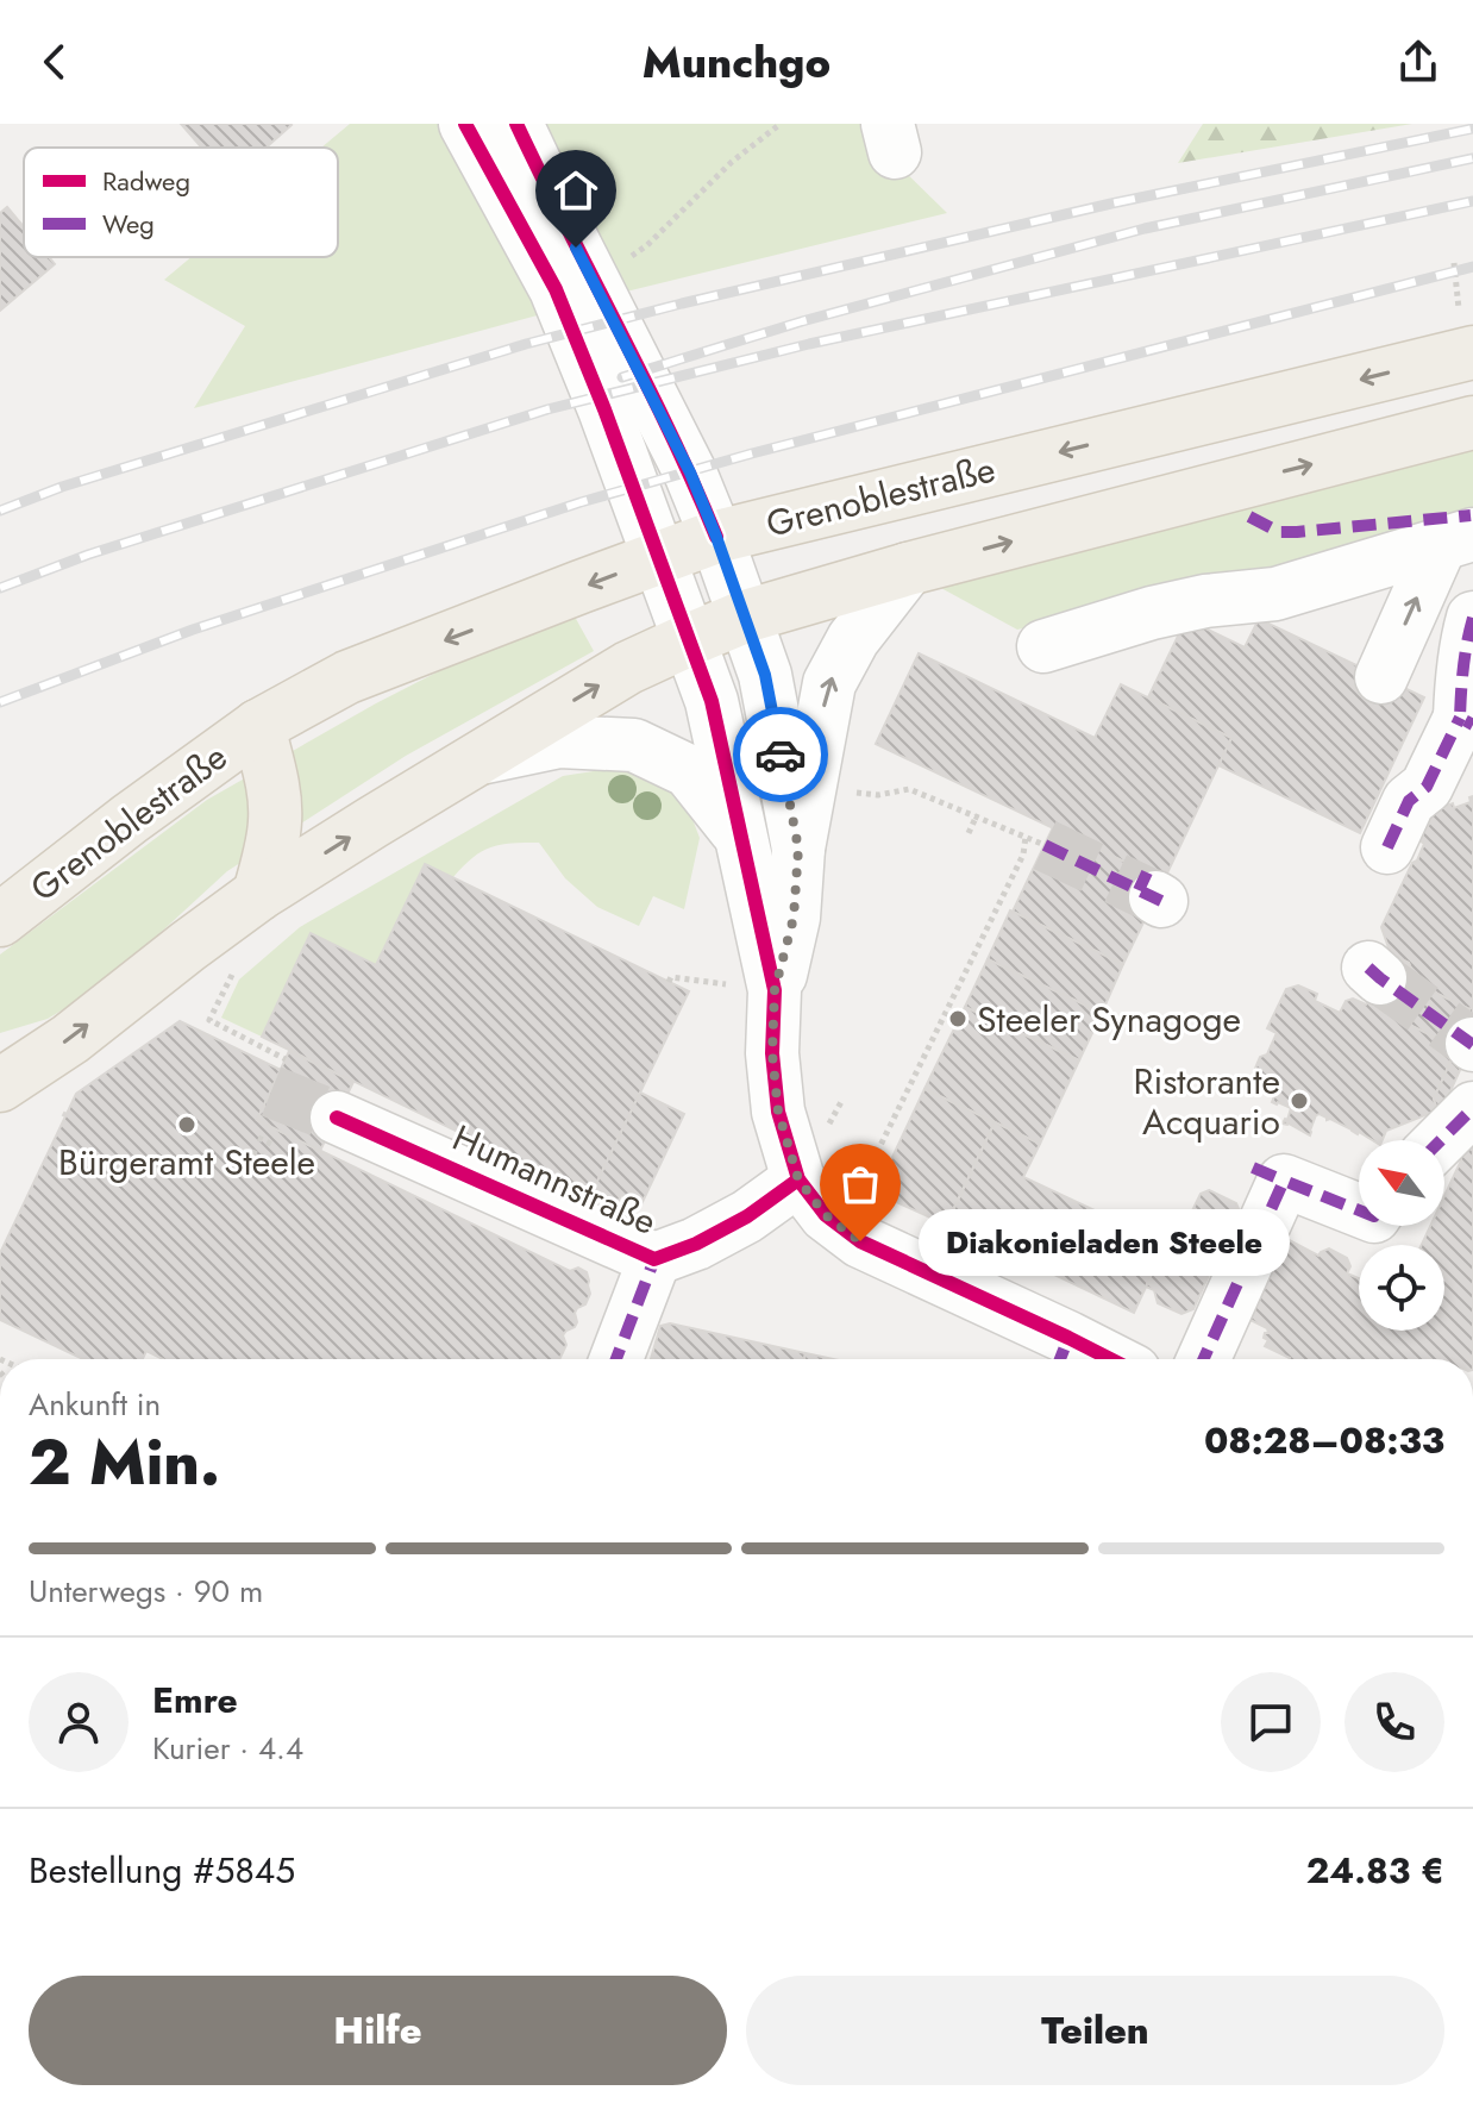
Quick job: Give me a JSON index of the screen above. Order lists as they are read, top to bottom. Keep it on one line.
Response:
{"streets":{"main road":["Grenoblestraße"],"street":["Humannstraße"]},"places":["Steeler Synagoge","Ristorante Acquario","Bürgeramt Steele","Diakonieladen Steele"],"legend":["Radweg","Weg"],"north":"top left","page":{"header":"Munchgo","bubble":"Diakonieladen Steele","heading":["2 Min.","Ankunft in","08:28–08:33"],"panel":["Emre","Kurier · 4.4","Bestellung #5845","24.83 €"],"bar":"Unterwegs · 90 m","buttons":["Hilfe","Teilen"]}}
